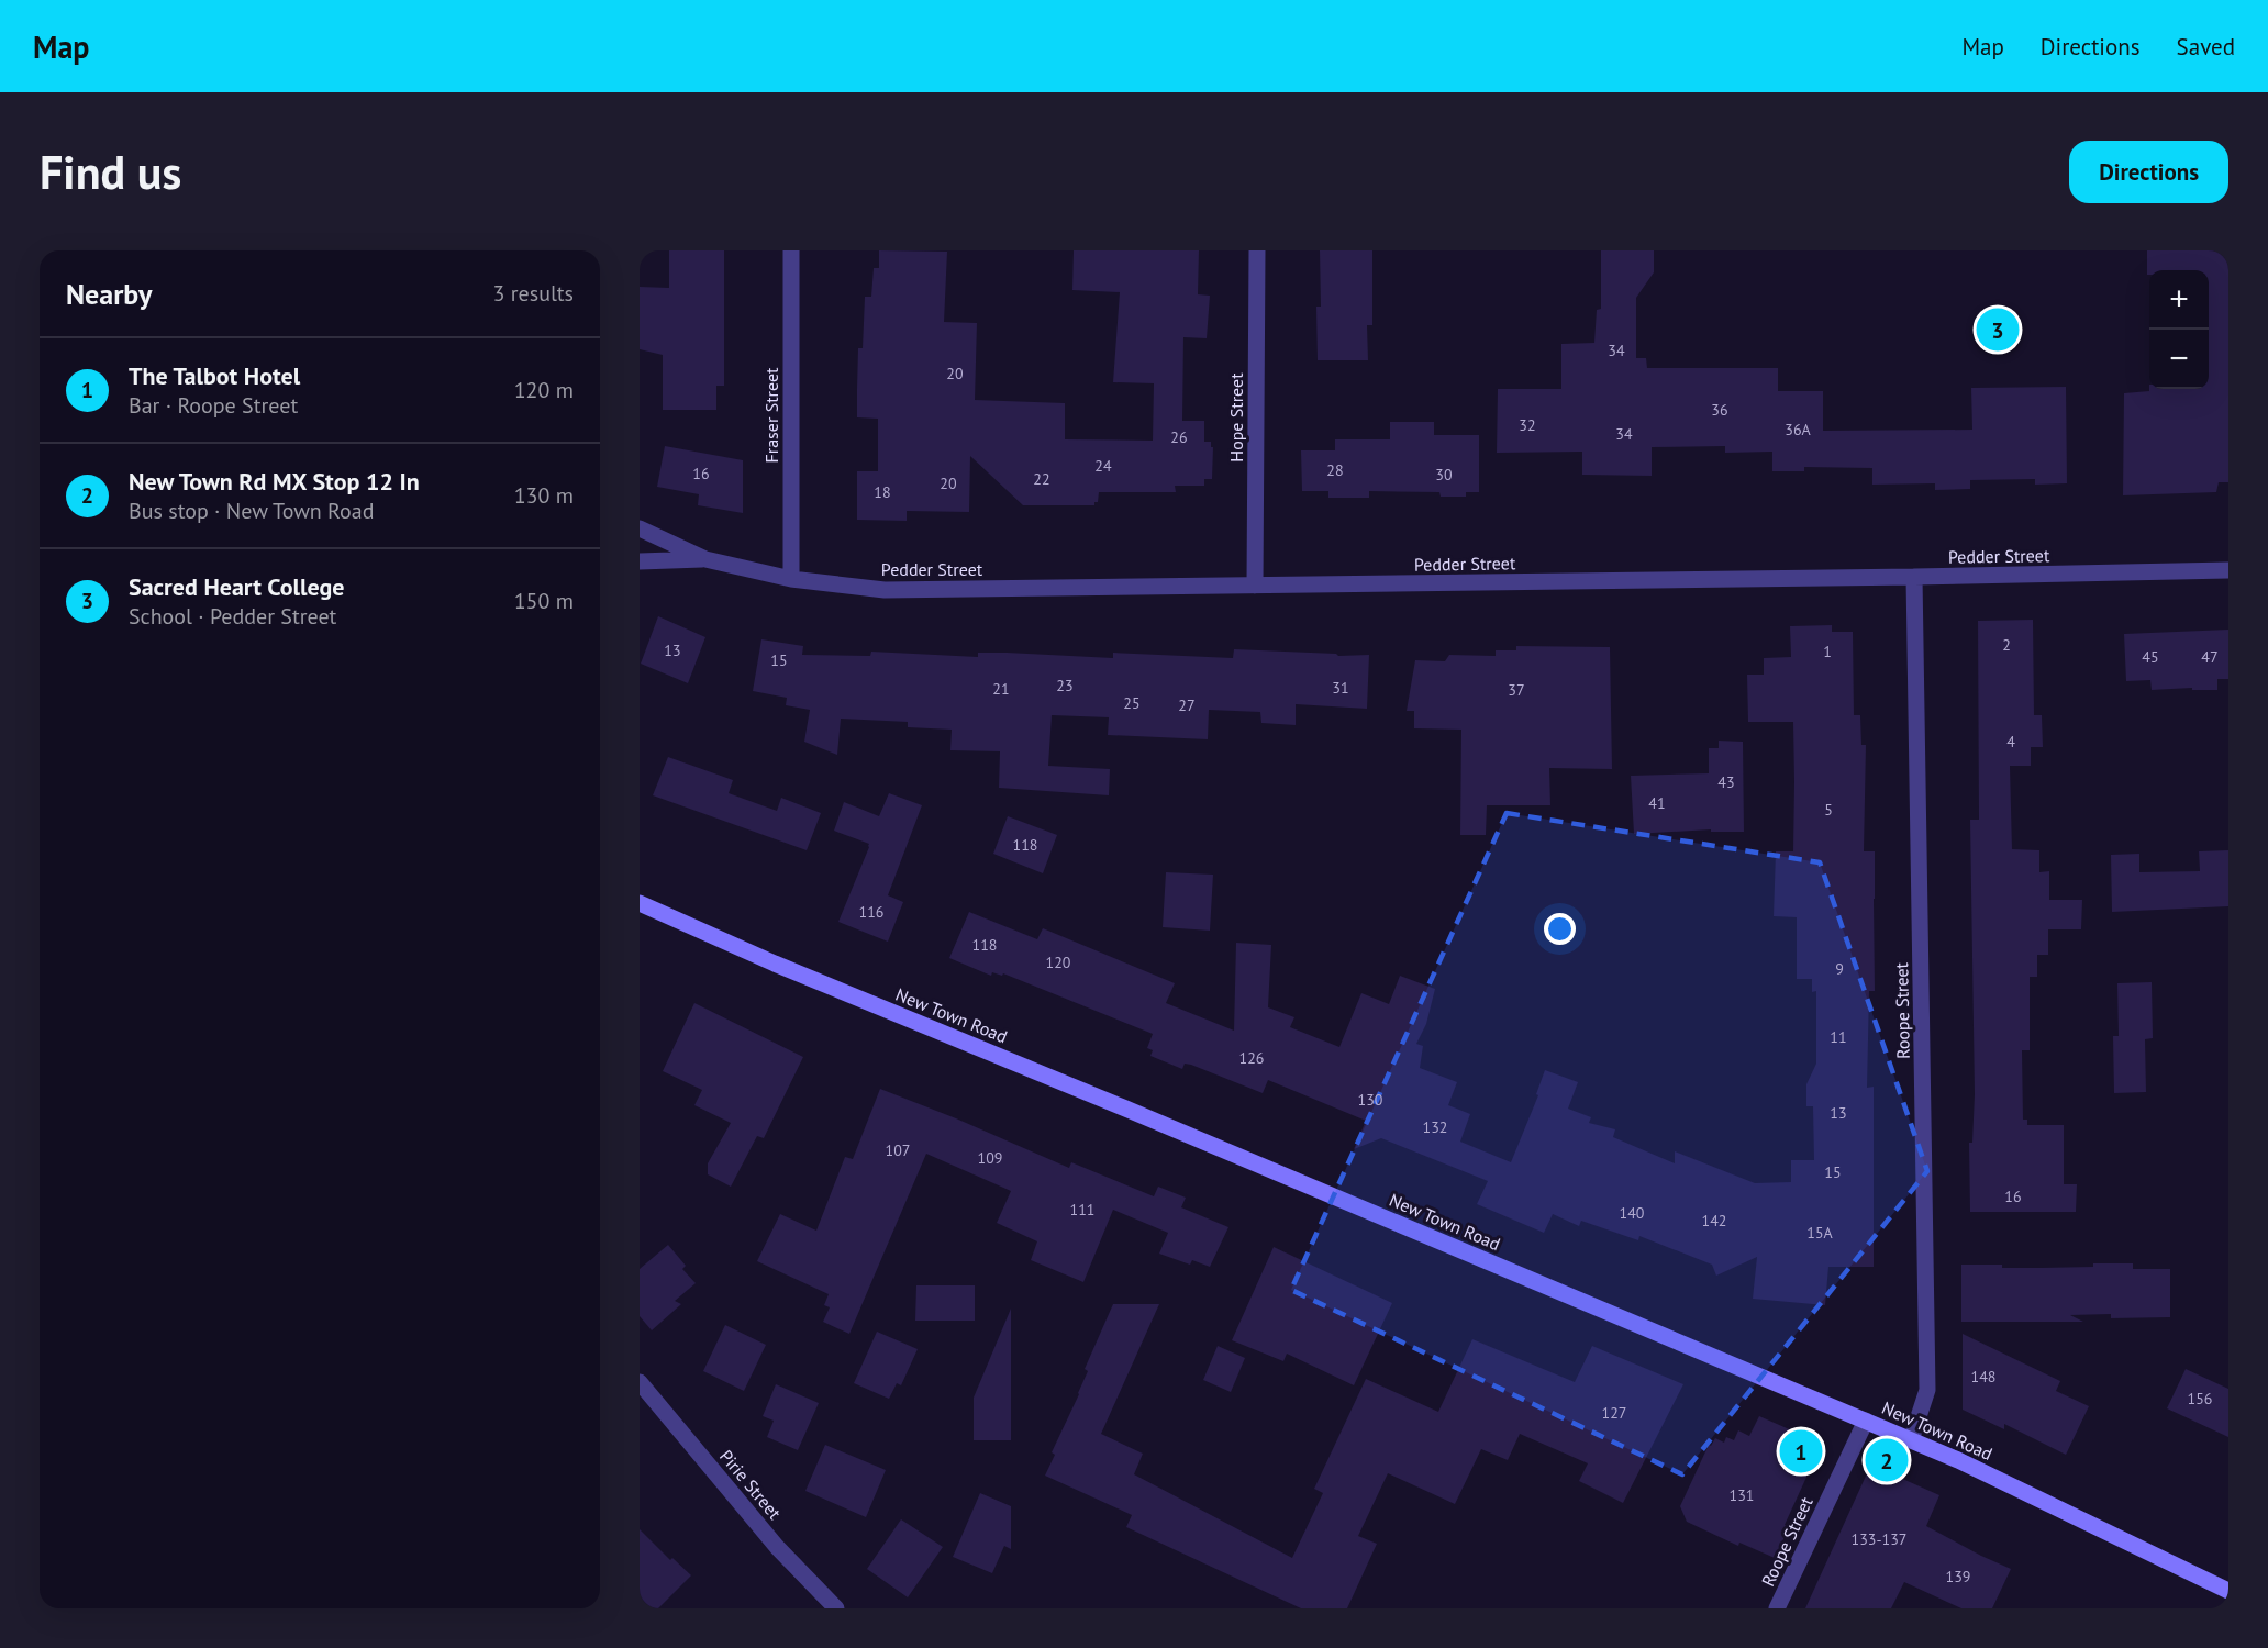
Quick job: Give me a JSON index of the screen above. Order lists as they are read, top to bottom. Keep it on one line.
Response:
{"streets":{"main road":["New Town Road"],"street":["Fraser Street","Hope Street","Pedder Street","Roope Street","Pirie Street"]},"crossings":[["Fraser Street","Pedder Street"],["Hope Street","Pedder Street"],["Pedder Street","Roope Street"],["Roope Street","New Town Road"]],"house_numbers":["34","20","36","32","36A","34","26","24","28","16","30","22","20","18","2","13","1","45","47","15","23","31","21","37","25","27","4","43","41","5","118","116","118","120","9","11","126","130","13","132","107","109","15","16","111","140","142","15A","148","156","127","131","133-137","139"],"page":{"header":"Map","nav":["Map","Directions","Saved"],"buttons":"Directions","title":"Find us","heading":["Nearby","3 results"],"map_buttons":["+","−"],"pins":["3","1","2"],"list":[{"mark":"1","name":"The Talbot Hotel","note":"Bar · Roope Street","value":"120 m"},{"mark":"2","name":"New Town Rd MX Stop 12 In","note":"Bus stop · New Town Road","value":"130 m"},{"mark":"3","name":"Sacred Heart College","note":"School · Pedder Street","value":"150 m"}]}}
